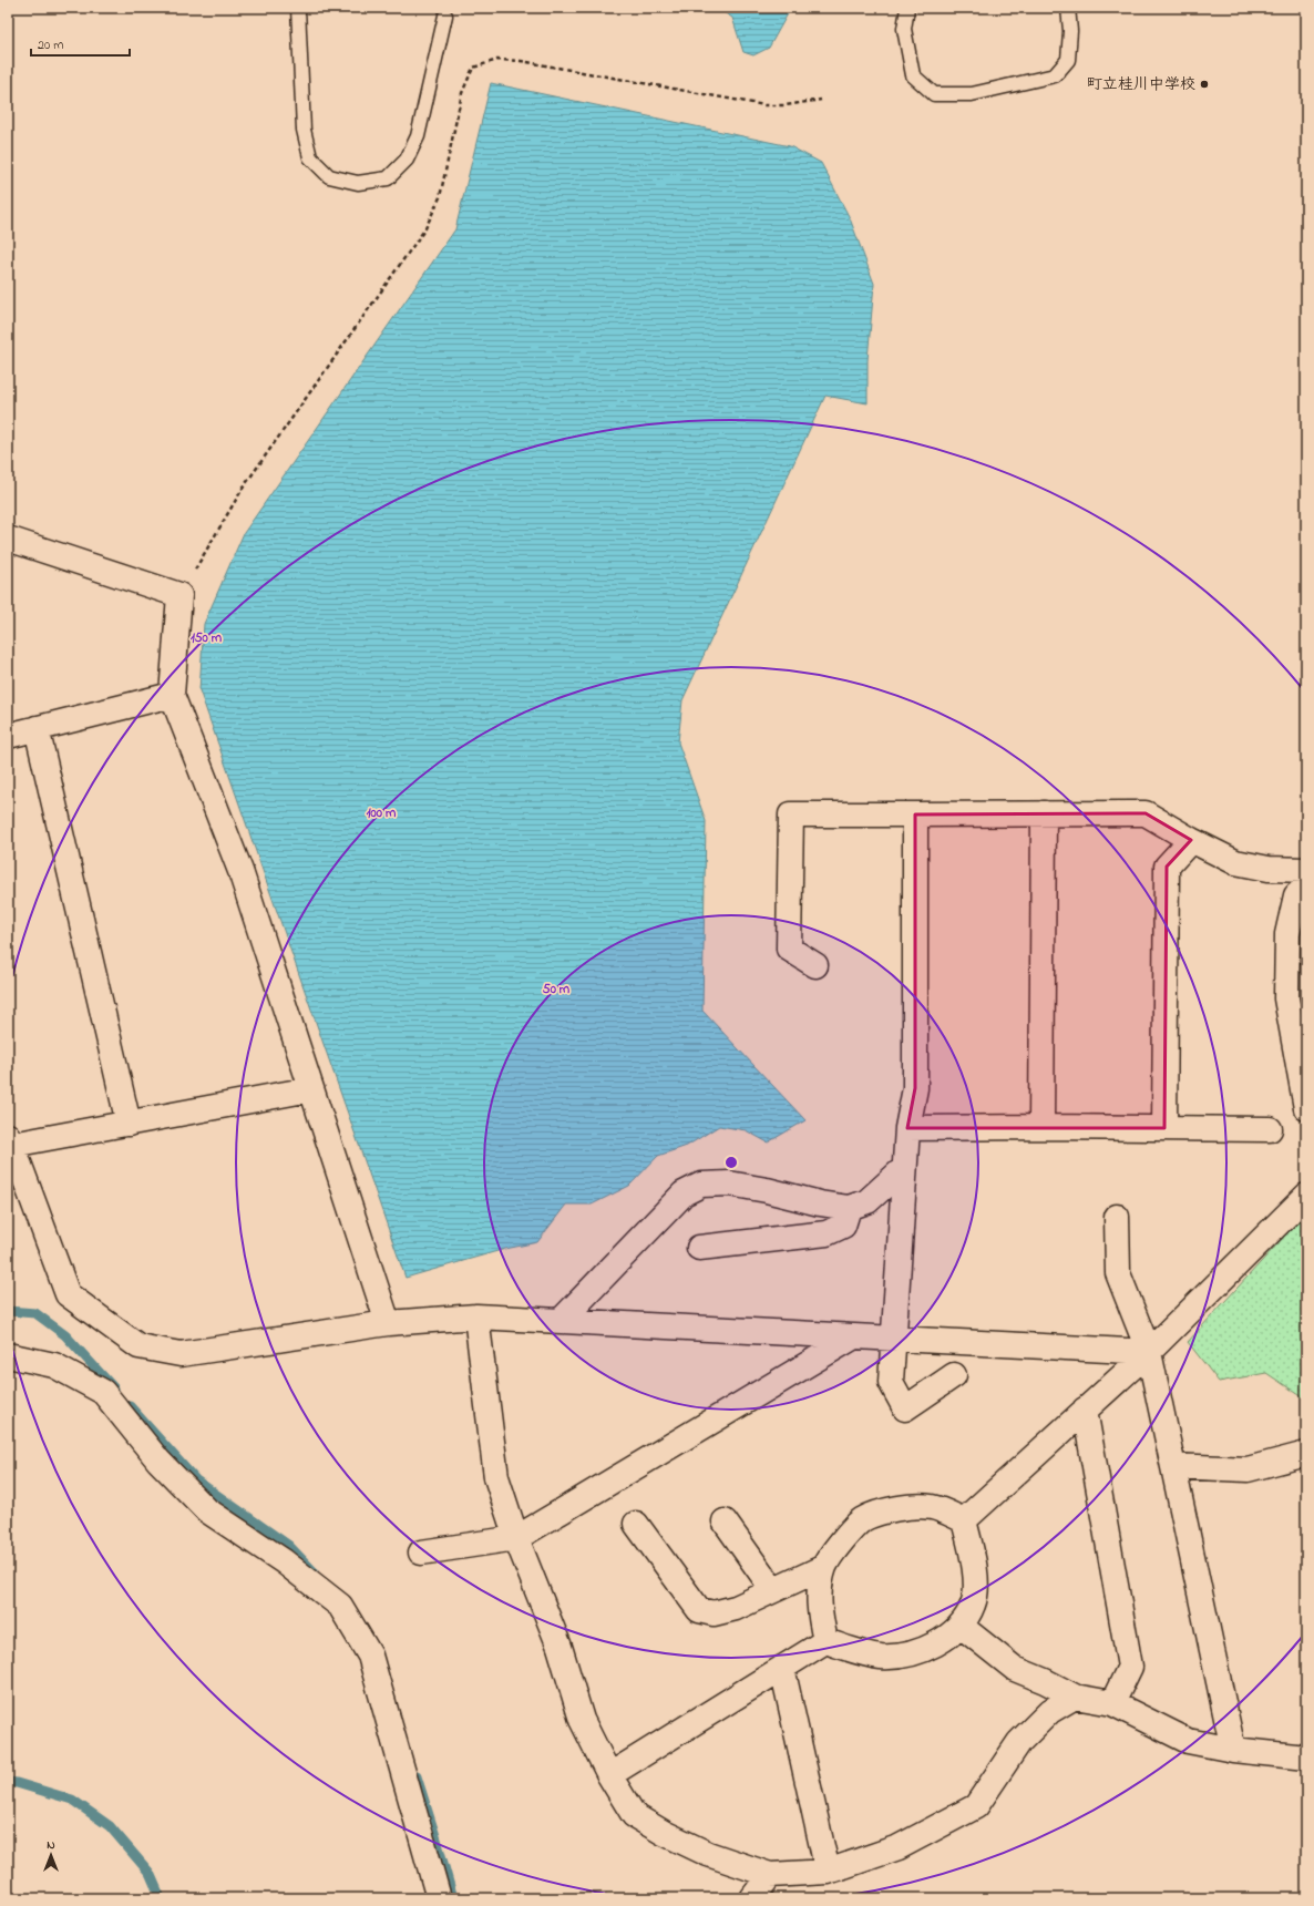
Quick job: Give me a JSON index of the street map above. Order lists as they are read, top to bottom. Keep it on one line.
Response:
{"places":["町立桂川中学校"],"scale_bar":"20 m","north":"top","rings":["150 m","100 m","50 m"]}
